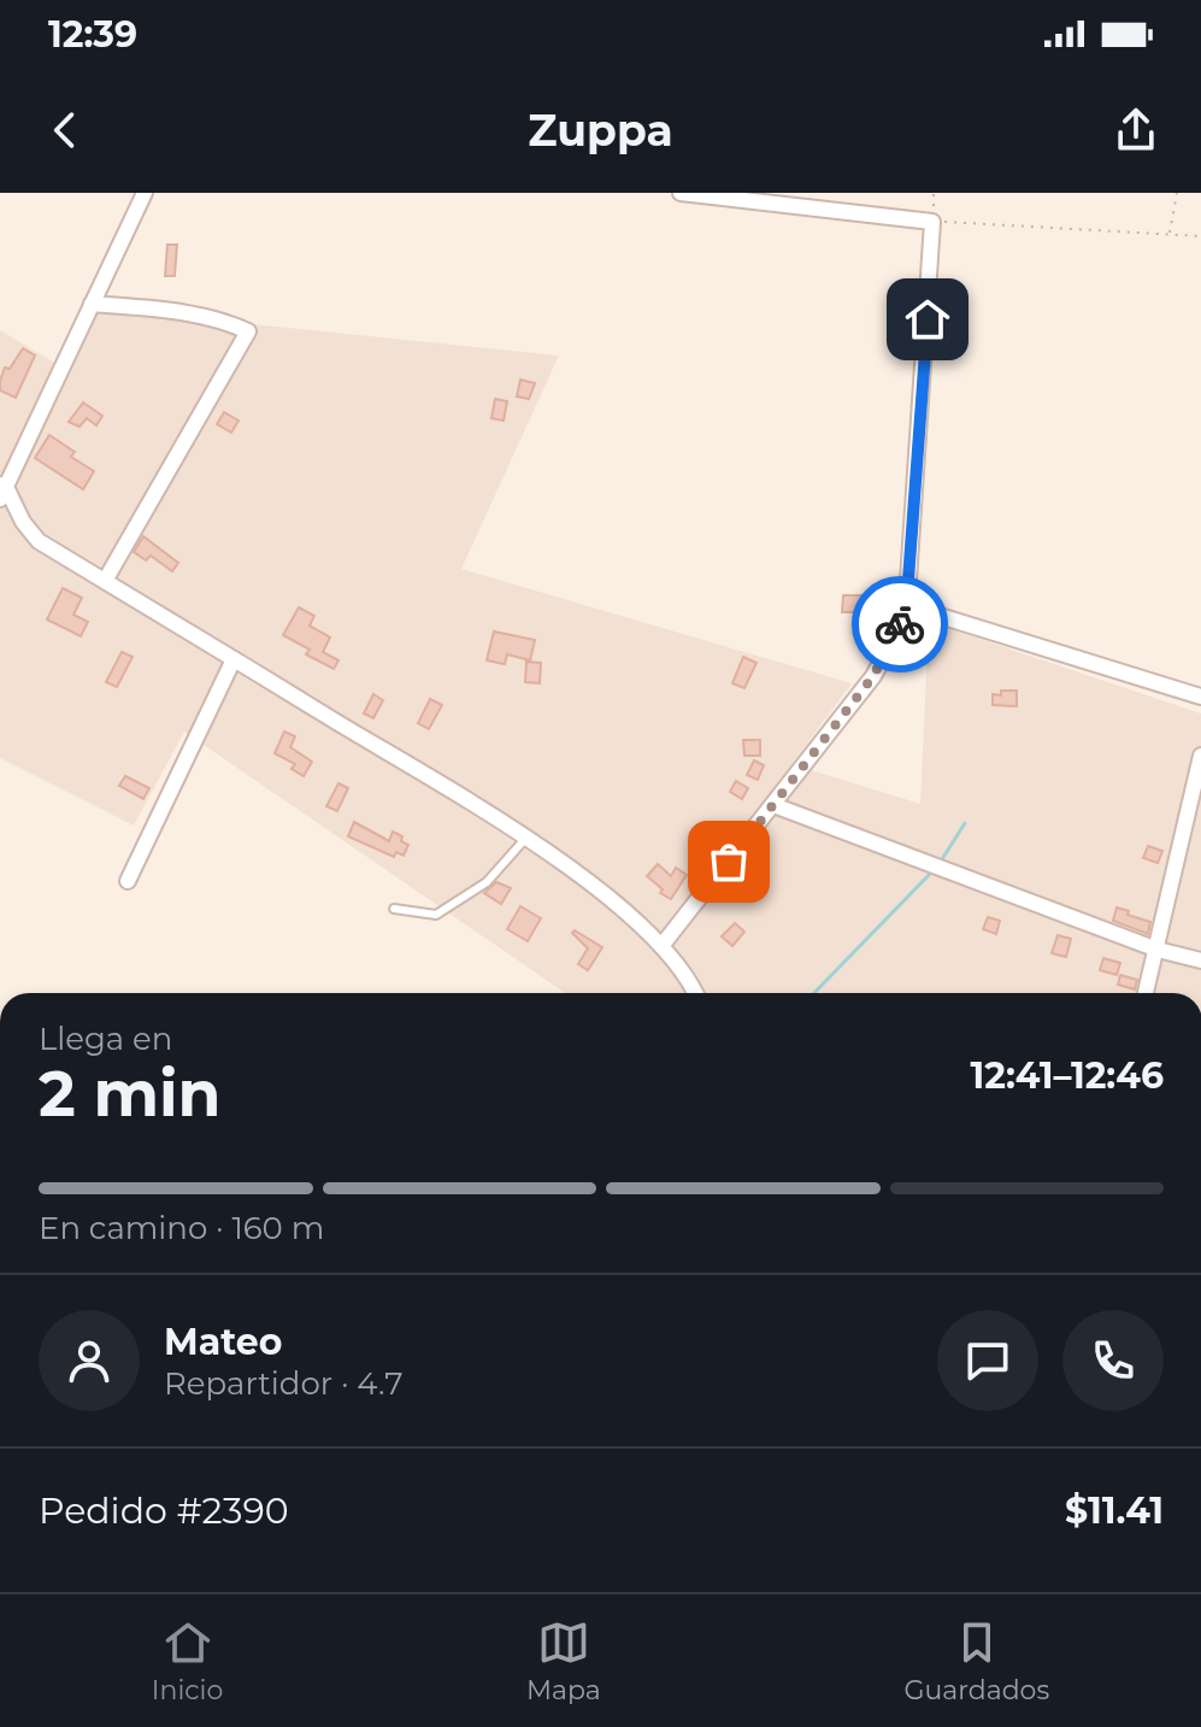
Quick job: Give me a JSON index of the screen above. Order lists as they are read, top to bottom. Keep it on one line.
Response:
{"page":{"status":"12:39","header":"Zuppa","heading":["2 min","Llega en","12:41–12:46"],"panel":["Mateo","Repartidor · 4.7","Pedido #2390","$11.41"],"bar":"En camino · 160 m","tabs":["Inicio","Mapa","Guardados"]}}
